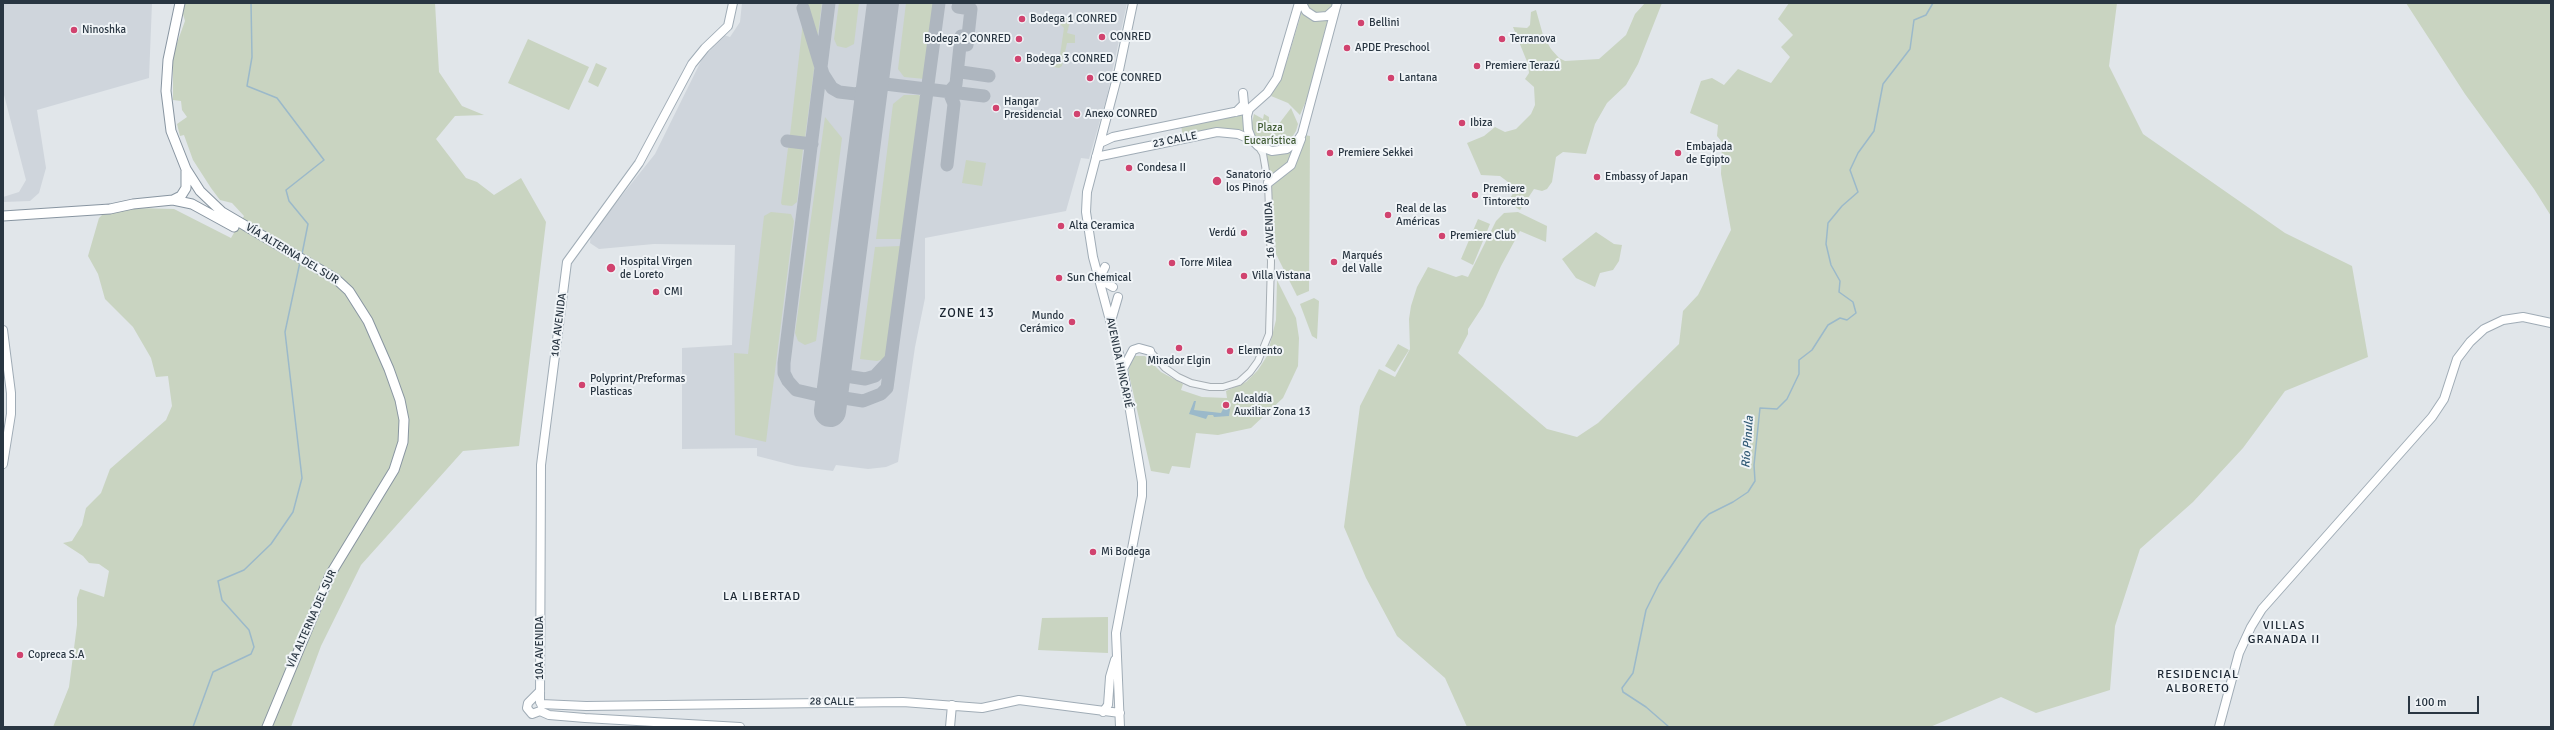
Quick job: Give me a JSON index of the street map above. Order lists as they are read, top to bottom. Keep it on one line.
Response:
{"streets":{"highway":["VÍA ALTERNA DEL SUR"],"main road":["23 CALLE","10A AVENIDA","AVENIDA HINCAPIÉ","28 CALLE"],"street":["16 AVENIDA"]},"crossings":[["23 CALLE","16 AVENIDA"],["23 CALLE","AVENIDA HINCAPIÉ"],["10A AVENIDA","28 CALLE"],["AVENIDA HINCAPIÉ","28 CALLE"]],"districts":["ZONE 13","LA LIBERTAD","VILLAS GRANADA II","RESIDENCIAL ALBORETO"],"water":["Río Pinula"],"parks":["Plaza Eucarística"],"places":["Bodega 1 CONRED","Bellini","Ninoshka","CONRED","Bodega 2 CONRED","Terranova","APDE Preschool","Bodega 3 CONRED","Premiere Terazú","COE CONRED","Lantana","Hangar Presidencial","Anexo CONRED","Ibiza","Premiere Sekkei","Embajada de Egipto","Condesa II","Embassy of Japan","Sanatorio los Pinos","Premiere Tintoretto","Real de las Américas","Alta Ceramica","Verdú","Premiere Club","Marqués del Valle","Torre Milea","Hospital Virgen de Loreto","Villa Vistana","Sun Chemical","CMI","Mundo Cerámico","Mirador Elgin","Elemento","Polyprint/Preformas Plasticas","Alcaldía Auxiliar Zona 13","Mi Bodega","Copreca S.A"],"scale_bar":"100 m"}
